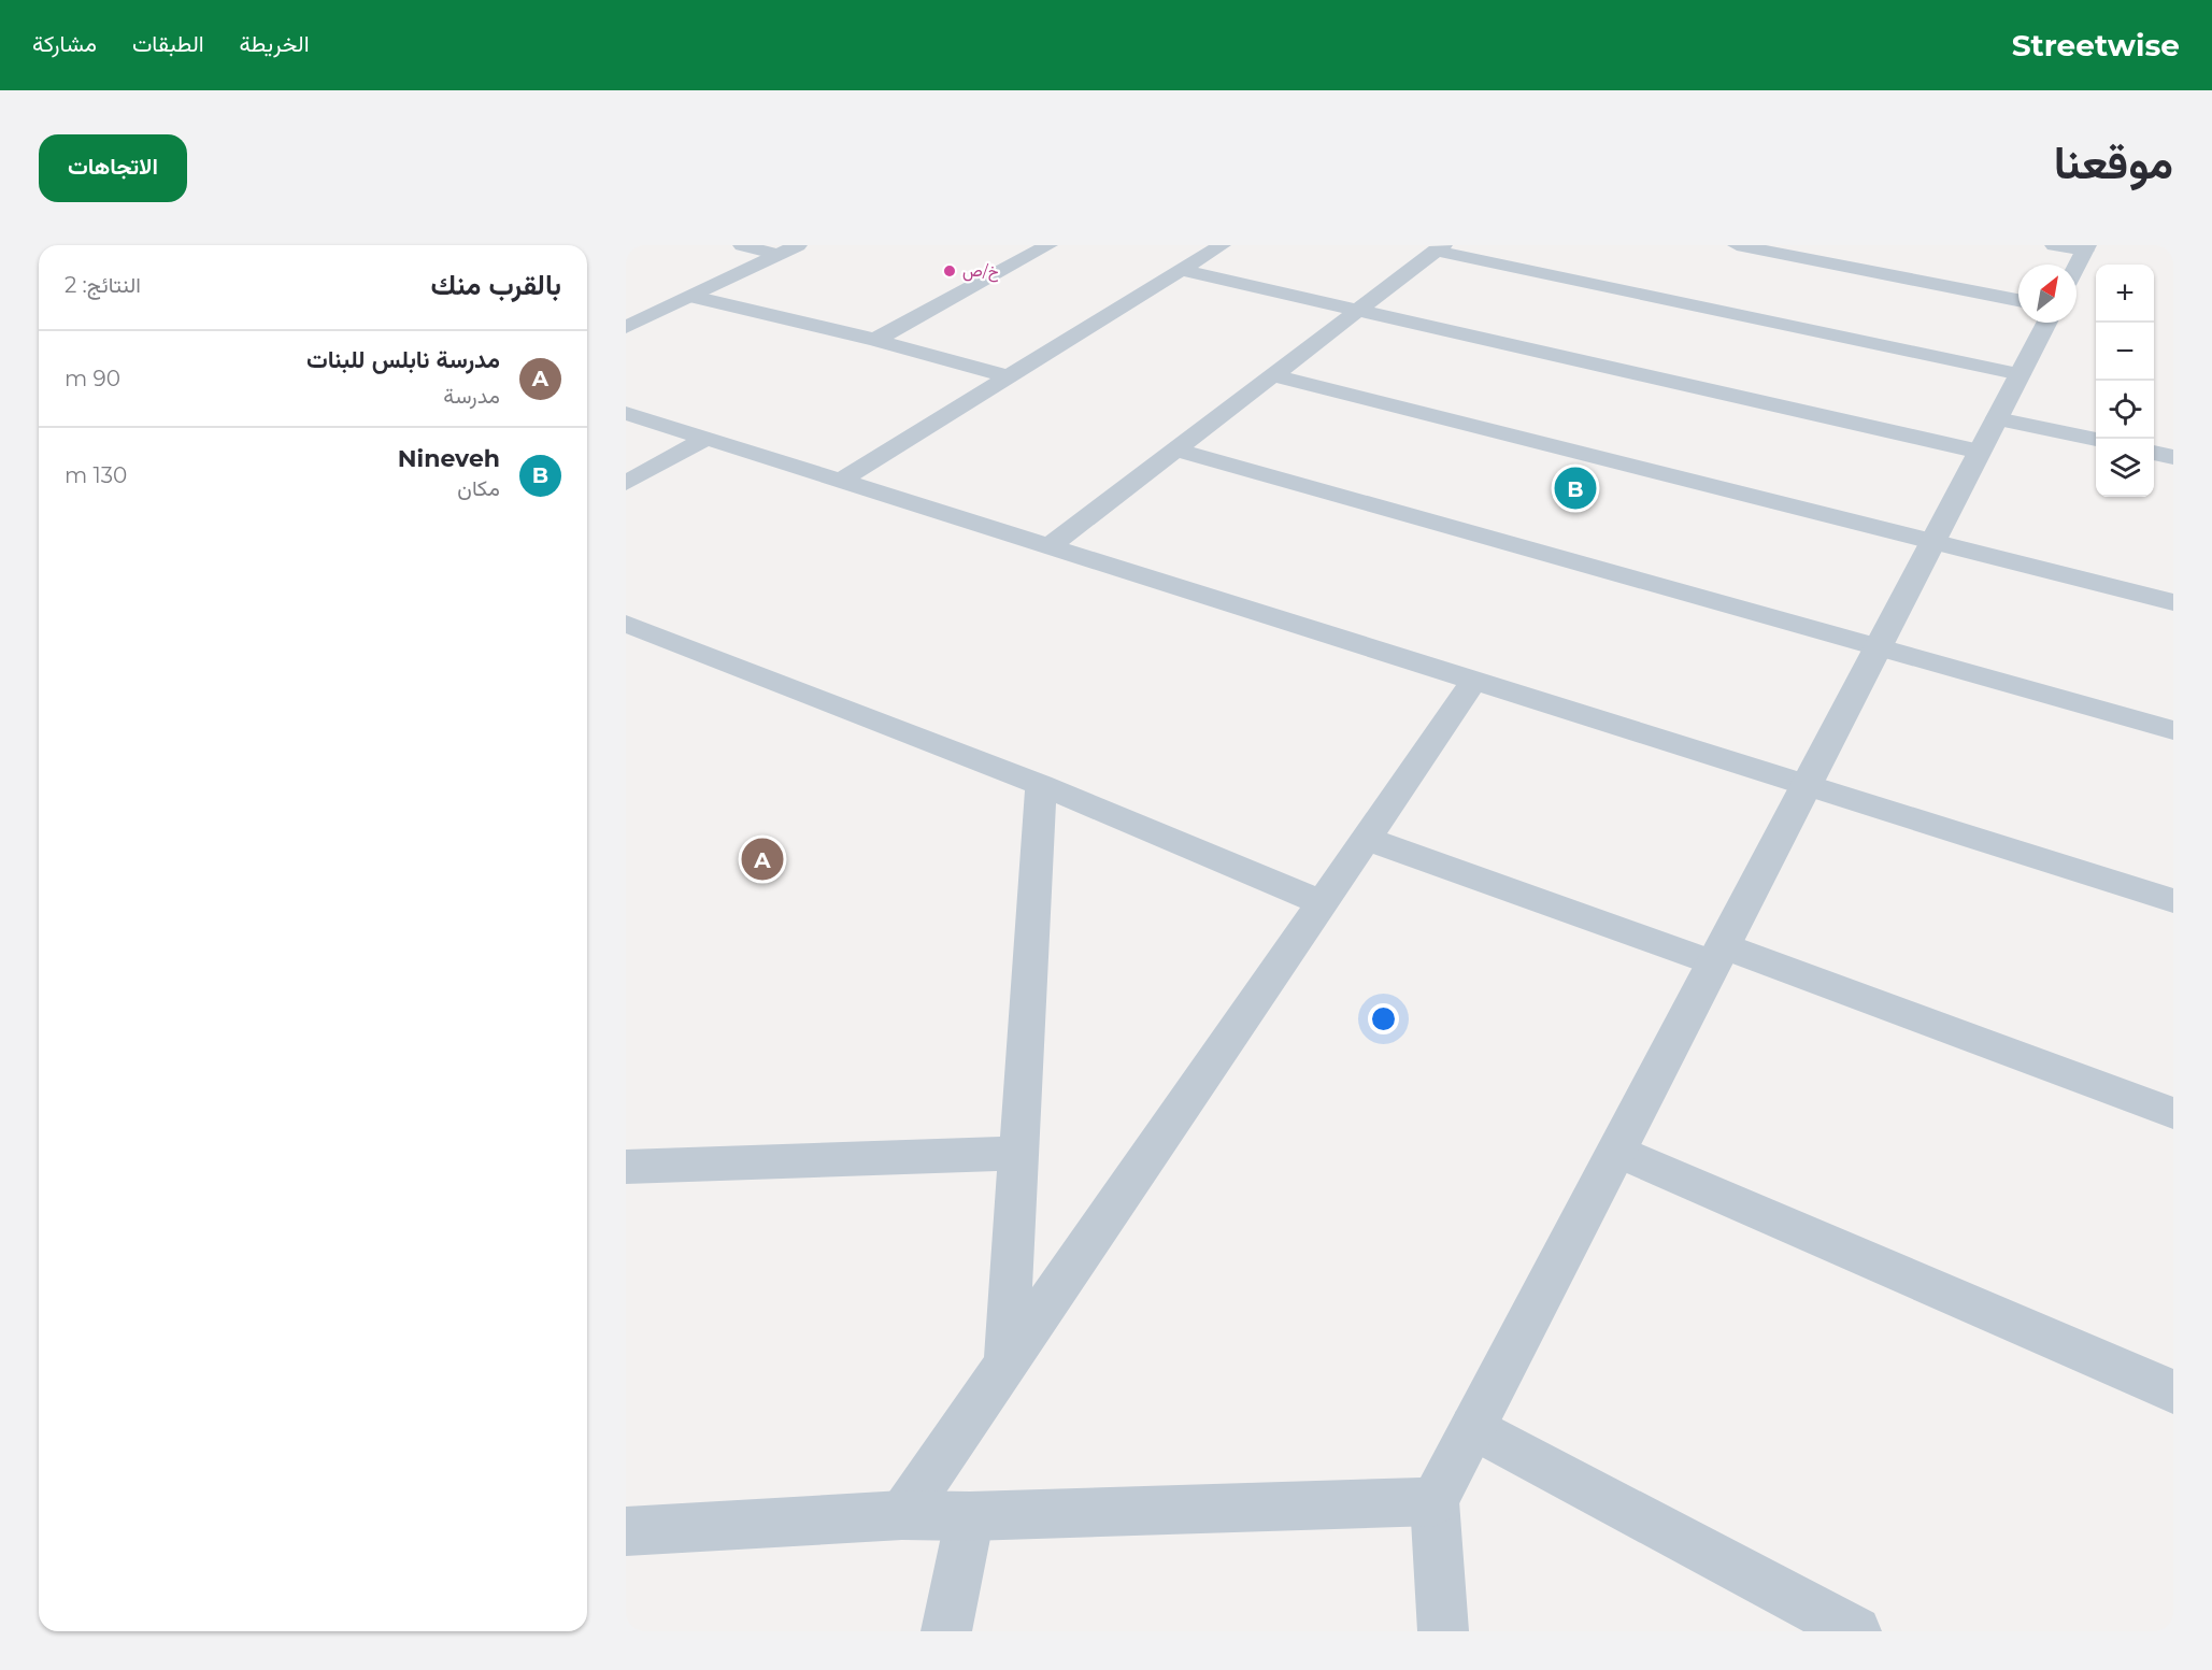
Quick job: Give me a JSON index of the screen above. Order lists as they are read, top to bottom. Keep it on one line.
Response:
{"places":["خ/ص"],"north":"top right","page":{"header":"Streetwise","nav":["الخريطة","الطبقات","مشاركة"],"title":"موقعنا","buttons":"الاتجاهات","heading":["بالقرب منك","النتائج: 2"],"map_buttons":["+","−"],"list":[{"mark":"A","name":"مدرسة نابلس للبنات","note":"مدرسة","value":"90 m"},{"mark":"B","name":"Nineveh","note":"مكان","value":"130 m"}],"pins":["B","A"]}}
